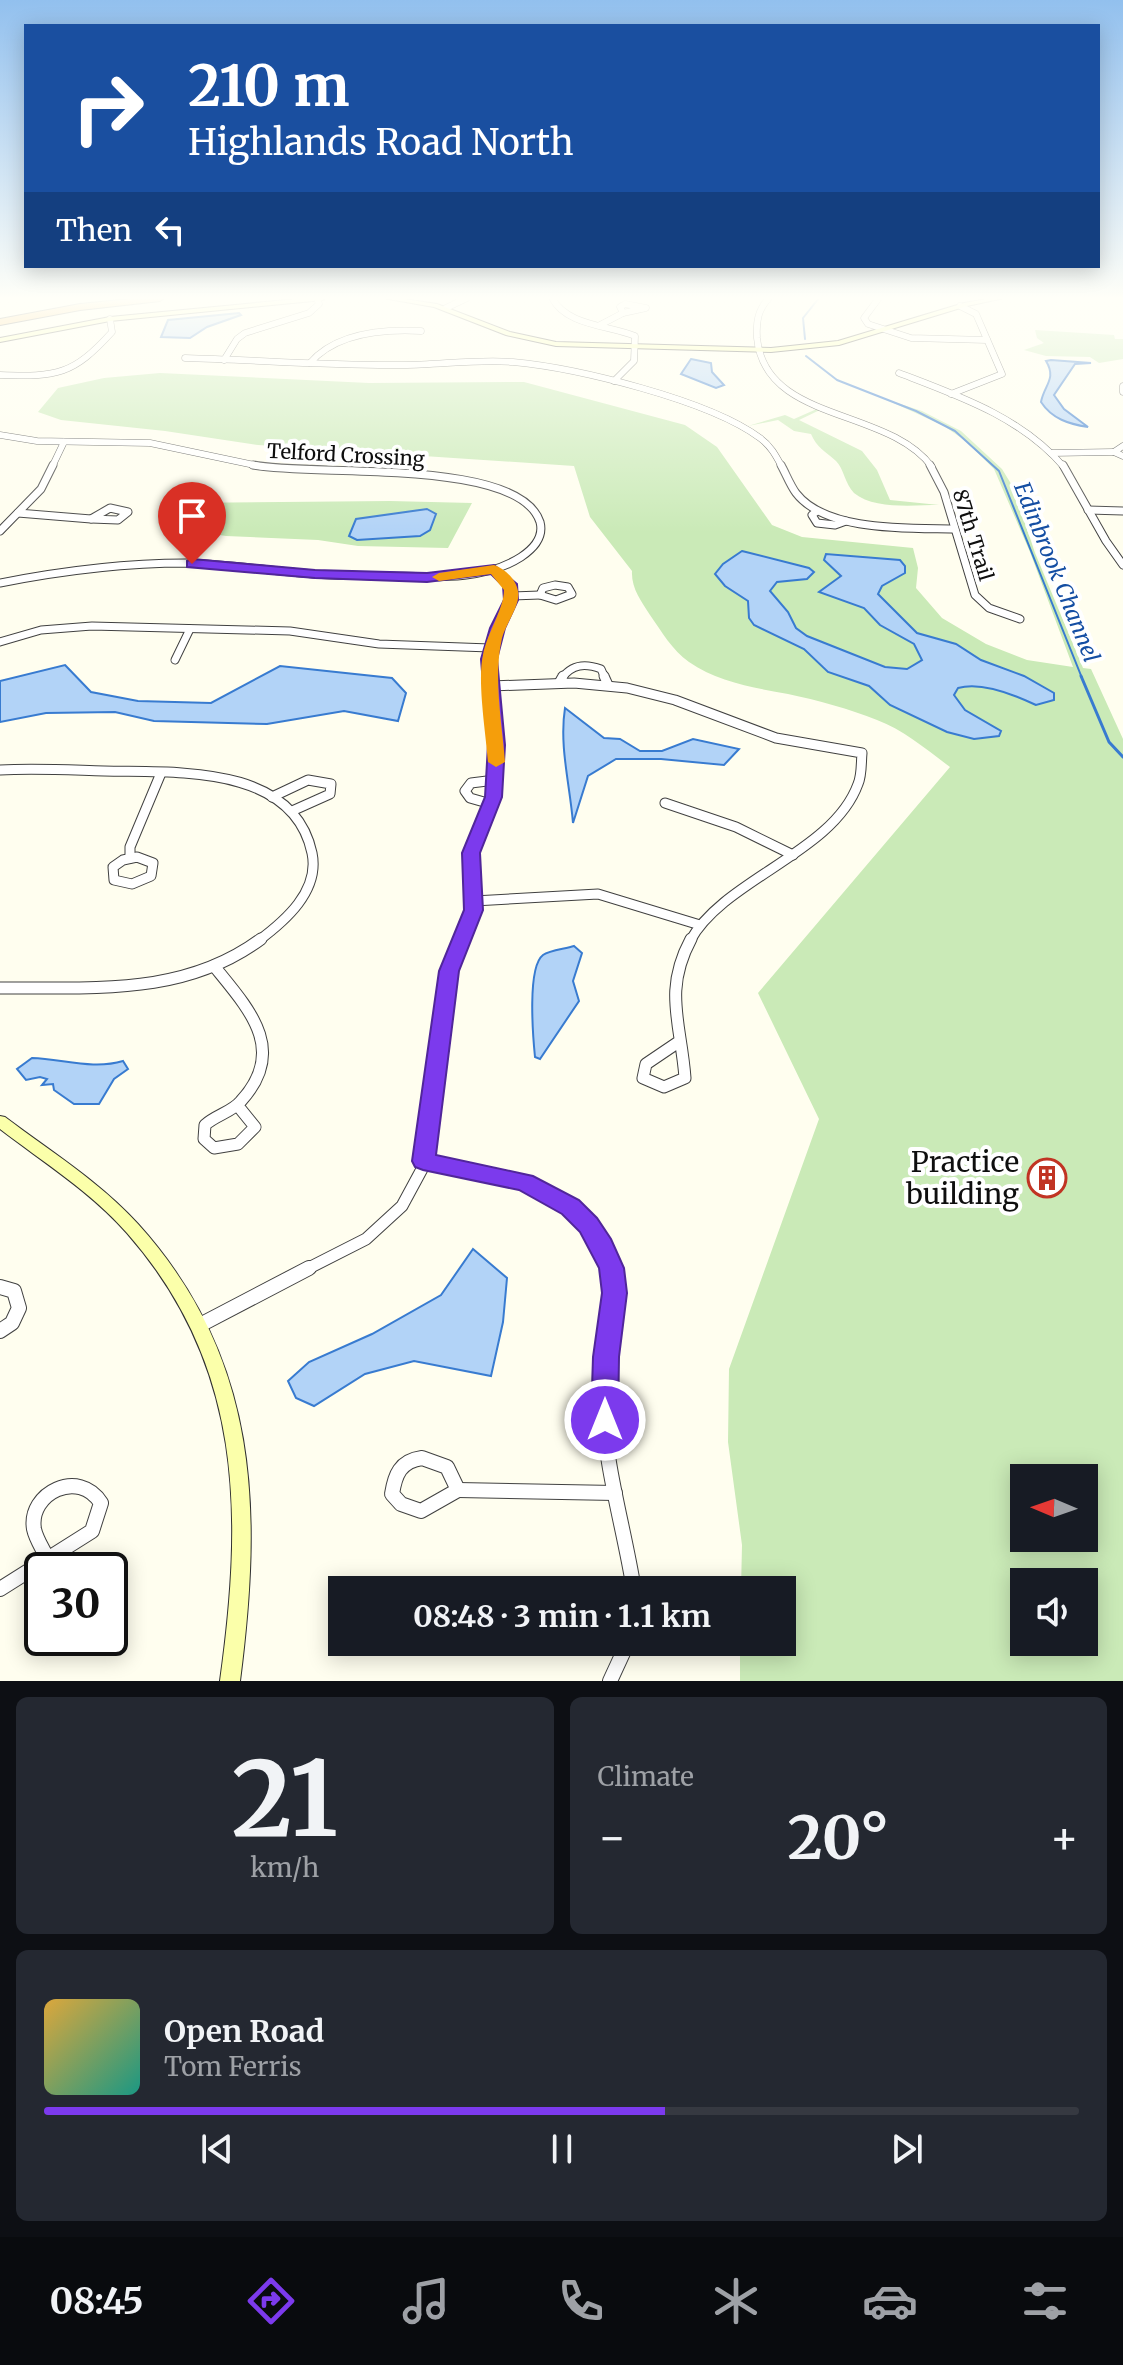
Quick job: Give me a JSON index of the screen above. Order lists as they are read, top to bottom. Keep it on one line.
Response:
{"streets":{"street":["Telford Crossing","87th Trail"]},"water":["Edinbrook Channel"],"places":{"building":["Practice building"]},"north":"left","page":{"turn":["210 m","Highlands Road North"],"then":"Then","limit":"30","trip":"08:48 · 3 min · 1.1 km","tile":[["21","km/h"],"Climate"],"heat":["−","20°","+"],"song":["Open Road","Tom Ferris"],"tabs":"08:45"}}
